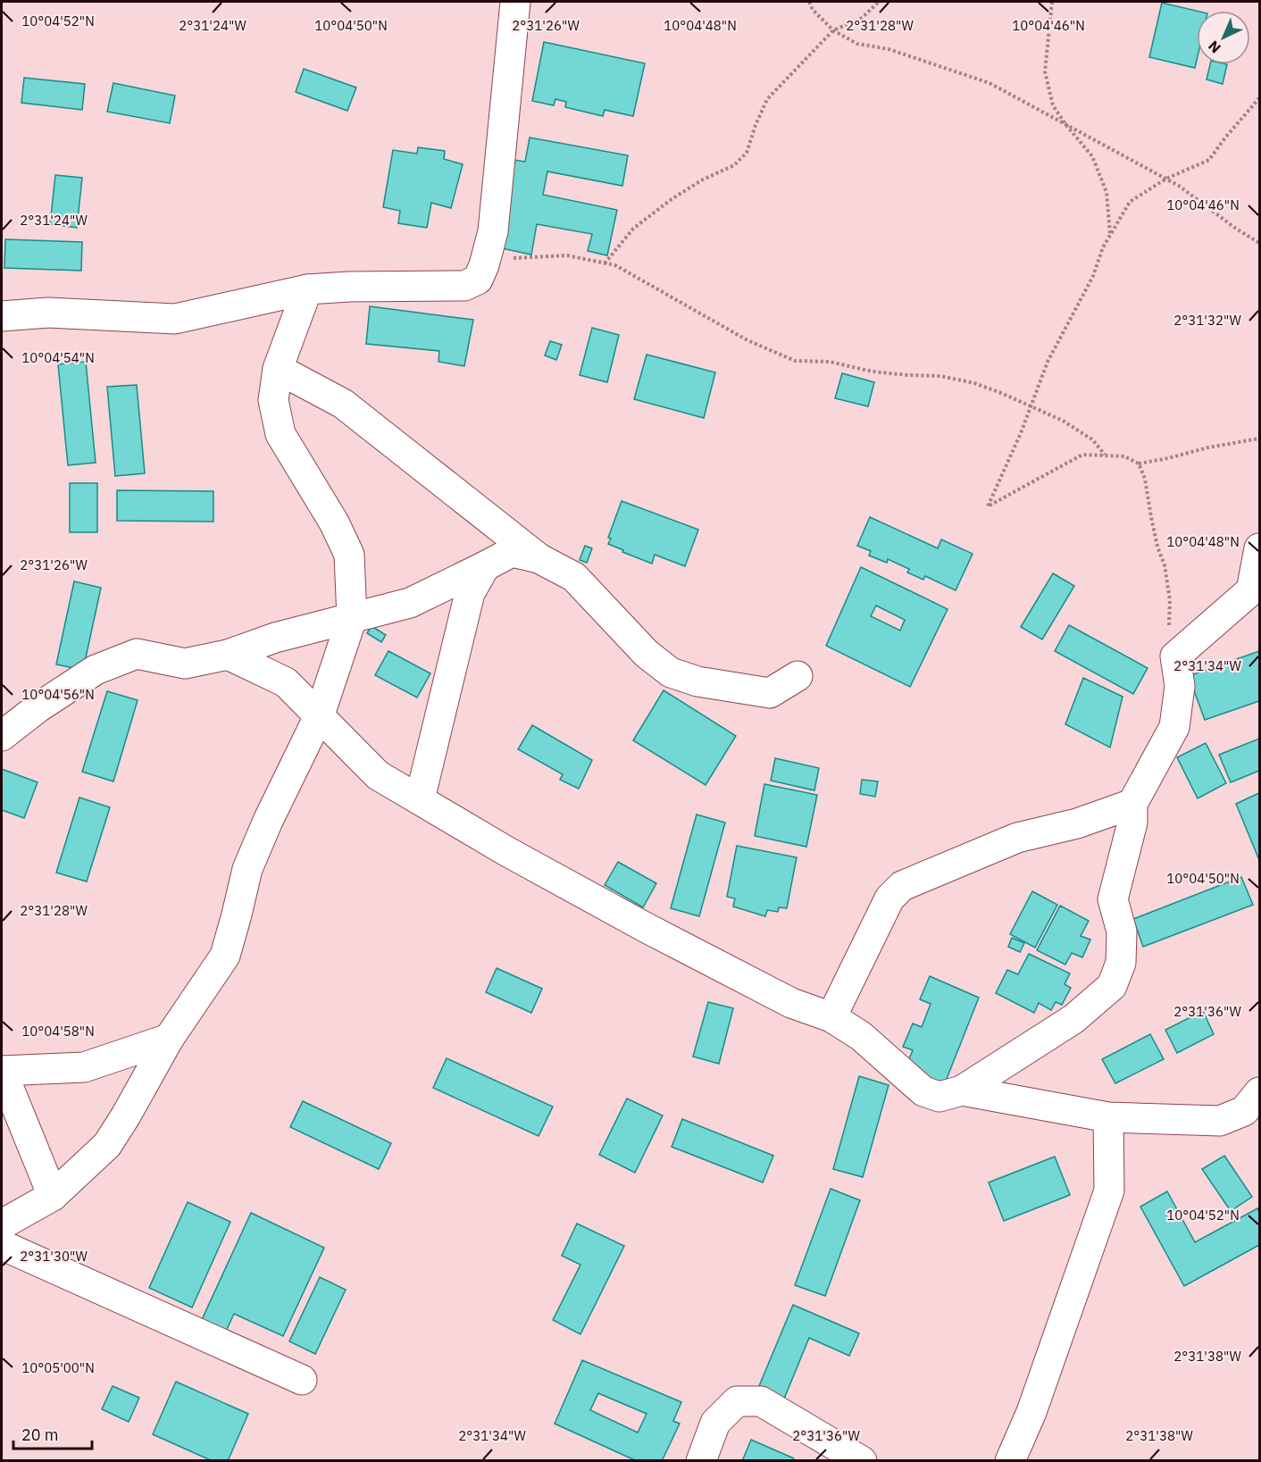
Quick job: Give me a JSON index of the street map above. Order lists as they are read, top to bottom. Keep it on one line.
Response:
{"scale_bar":"20 m","north":"bottom left","coordinates":["10°04'52\"N","10°04'50\"N","10°04'48\"N","10°04'46\"N","2°31'24\"W","2°31'26\"W","2°31'28\"W","2°31'32\"W","10°04'54\"N","2°31'34\"W","10°04'56\"N","2°31'36\"W","10°04'58\"N","2°31'30\"W","2°31'38\"W","10°05'00\"N"]}
